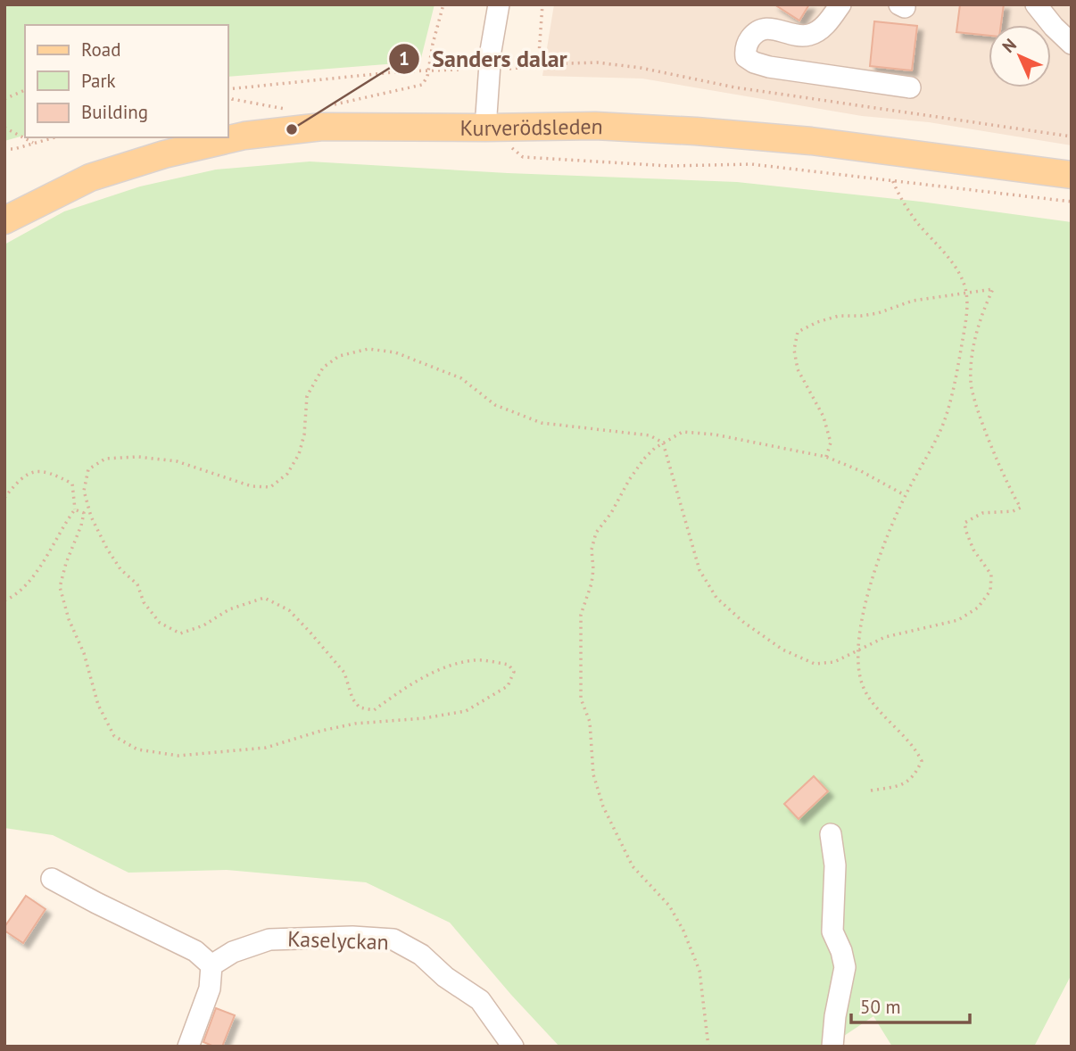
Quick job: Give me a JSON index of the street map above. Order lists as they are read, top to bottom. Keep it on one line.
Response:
{"streets":{"main road":["Kurverödsleden"],"street":["Kaselyckan"]},"places":["Sanders dalar"],"legend":["Road","Park","Building"],"scale_bar":"50 m","north":"top left"}
